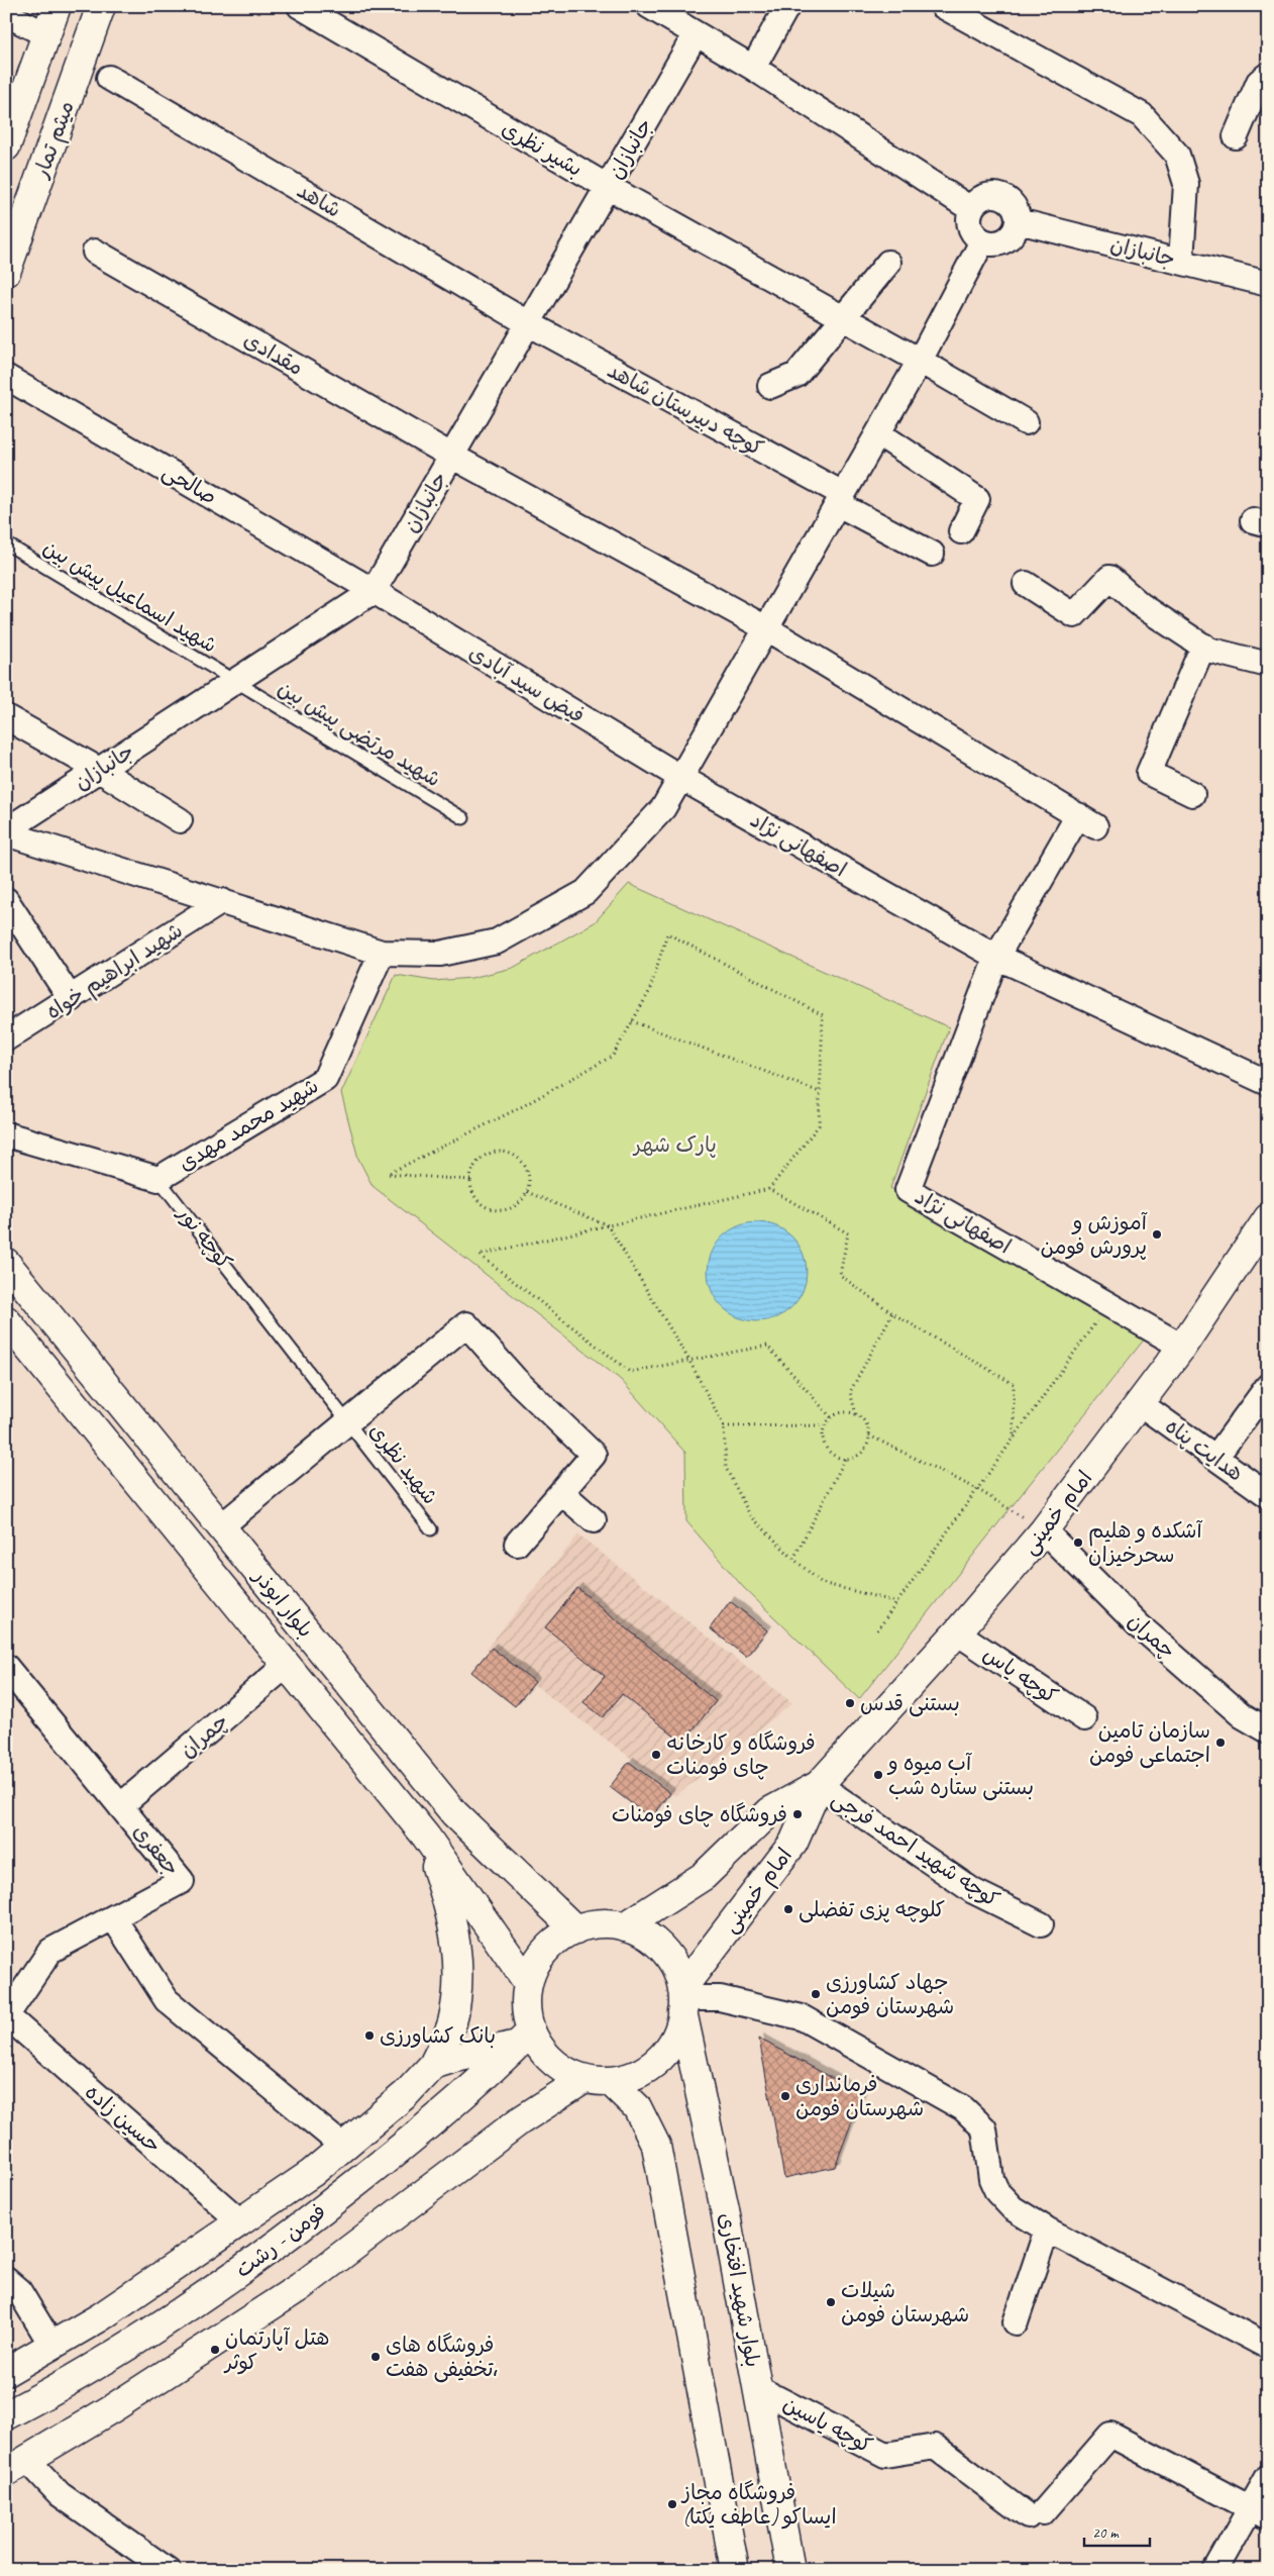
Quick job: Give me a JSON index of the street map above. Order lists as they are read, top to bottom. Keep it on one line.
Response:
{"streets":{"street":["میثم تمار","بشیر نظری","جانبازان","شاهد","مقدادی","کوچه دبیرستان شاهد","صالحی","فیض سید آبادی","اصفهانی نژاد","شهید ابراهیم خواه","شهید محمد مهدی","هدایت پناه","امام خمینی","بلوار ابوذر","چمران","کوچه یاس","کوچه شهید احمد فرجی","جعفری","حسین زاده","فومن - رشت","بلوار شهید افتخاری","کوچه یاسین"],"lane":["شهید اسماعیل پیش بین","شهید مرتضی پیش بین","کوچه نور","شهید نظری"]},"crossings":[["بشیر نظری","جانبازان"],["جانبازان","شاهد"],["جانبازان","مقدادی"],["جانبازان","کوچه دبیرستان شاهد"],["جانبازان","صالحی"],["جانبازان","شهید اسماعیل پیش بین"],["جانبازان","فیض سید آبادی"],["جانبازان","شهید مرتضی پیش بین"],["شاهد","کوچه دبیرستان شاهد"],["مقدادی","اصفهانی نژاد"],["صالحی","فیض سید آبادی"],["شهید اسماعیل پیش بین","شهید مرتضی پیش بین"],["فیض سید آبادی","اصفهانی نژاد"],["اصفهانی نژاد","امام خمینی"],["شهید محمد مهدی","کوچه نور"],["کوچه نور","شهید نظری"],["هدایت پناه","امام خمینی"],["امام خمینی","بلوار ابوذر"],["امام خمینی","چمران"],["امام خمینی","کوچه یاس"],["امام خمینی","کوچه شهید احمد فرجی"],["امام خمینی","فومن - رشت"],["امام خمینی","بلوار شهید افتخاری"],["بلوار ابوذر","چمران"],["بلوار ابوذر","فومن - رشت"],["بلوار ابوذر","بلوار شهید افتخاری"],["چمران","جعفری"],["جعفری","حسین زاده"],["فومن - رشت","بلوار شهید افتخاری"],["بلوار شهید افتخاری","کوچه یاسین"]],"parks":["پارک شهر"],"places":["آموزش و پرورش فومن","آشکده و هلیم سحرخیزان","بستنی قدس","سازمان تامین اجتماعی فومن","فروشگاه و کارخانه چای فومنات","آب میوه و بستنی ستاره شب","فروشگاه چای فومنات","کلوچه پزی تفضلی","جهاد کشاورزی شهرستان فومن","بانک کشاورزی","فرمانداری شهرستان فومن","شیلات شهرستان فومن","هتل آپارتمان کوثر","فروشگاه های تخفیفی هفت،","فروشگاه مجاز ایساکو (عاطف یکتا)"],"scale_bar":"20 m"}
